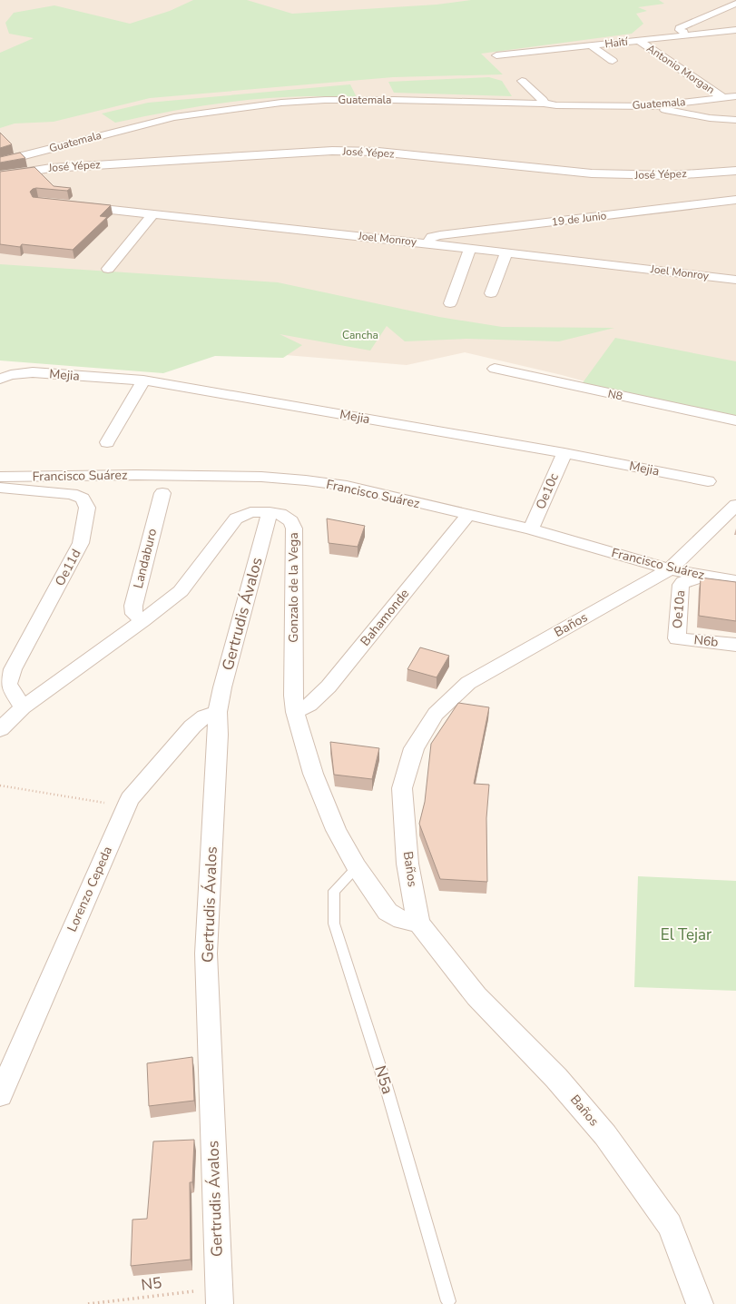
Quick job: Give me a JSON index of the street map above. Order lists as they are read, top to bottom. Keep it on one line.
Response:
{"streets":{"street":["Haití","Antonio Morgan","Guatemala","José Yépez","19 de Junio","Joel Monroy","Mejia","N8","Francisco Suárez","Oe10c","Landaburo","Oe11d","Gonzalo de la Vega","Oe10a","Gertrudis Ávalos","Bahamonde","Baños","N6b","Lorenzo Cepeda"],"lane":["N5a"],"path":["N5"]},"crossings":[["Haití","Antonio Morgan"],["Antonio Morgan","Guatemala"],["19 de Junio","Joel Monroy"],["Mejia","Oe10c"],["Francisco Suárez","Oe10c"],["Francisco Suárez","Oe10a"],["Francisco Suárez","Bahamonde"],["Francisco Suárez","Baños"],["Landaburo","Gonzalo de la Vega"],["Oe11d","Gonzalo de la Vega"],["Gonzalo de la Vega","Gertrudis Ávalos"],["Gonzalo de la Vega","Bahamonde"],["Gonzalo de la Vega","Baños"],["Gonzalo de la Vega","N5a"],["Oe10a","N6b"],["Gertrudis Ávalos","Lorenzo Cepeda"],["Gertrudis Ávalos","N5"]],"parks":["Cancha","El Tejar"]}
